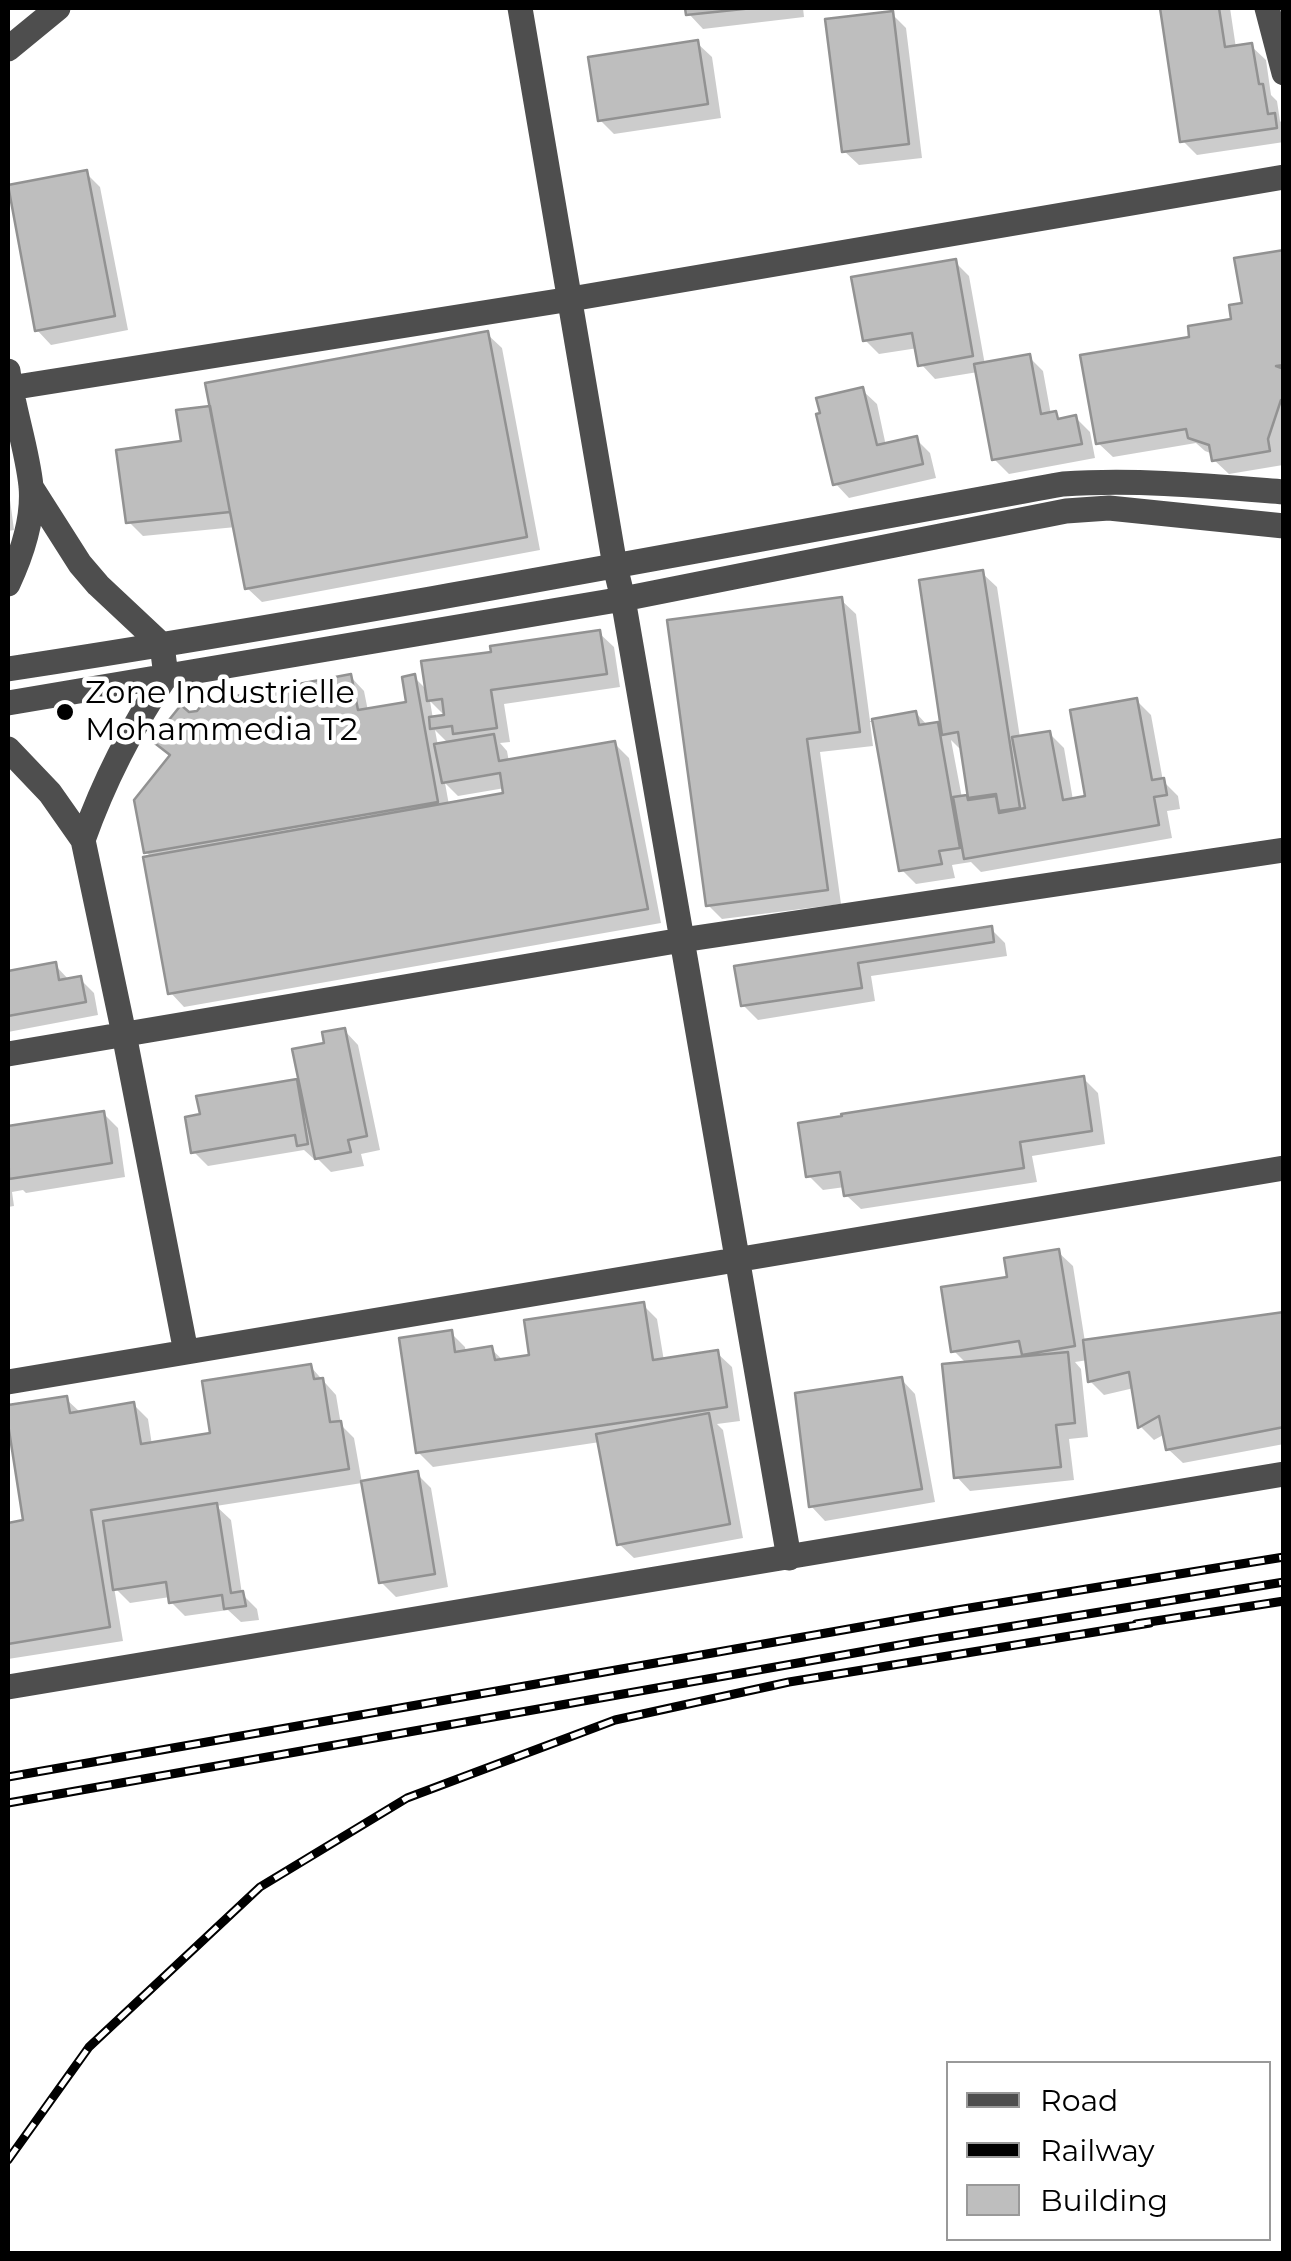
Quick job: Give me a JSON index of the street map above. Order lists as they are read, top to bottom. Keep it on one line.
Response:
{"places":["Zone Industrielle Mohammedia T2"],"legend":["Road","Railway","Building"]}
